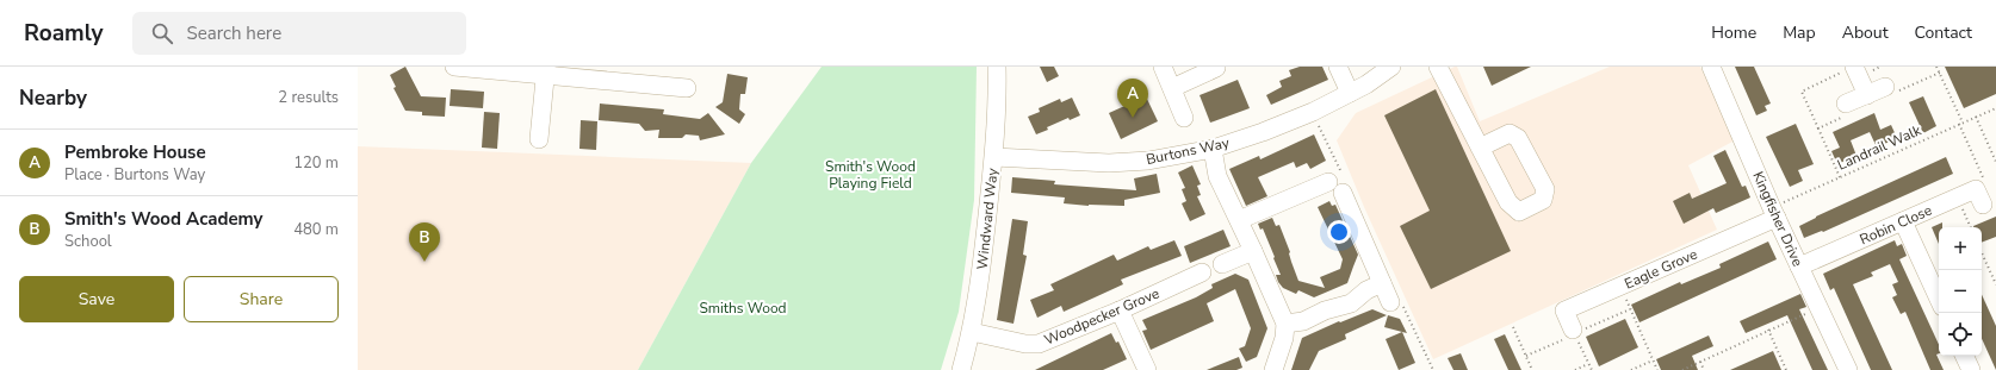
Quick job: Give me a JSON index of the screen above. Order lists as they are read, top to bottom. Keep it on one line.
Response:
{"streets":{"street":["Burtons Way","Windward Way","Kingfisher Drive","Robin Close","Eagle Grove","Woodpecker Grove"],"path":["Landrail Walk"]},"crossings":[["Landrail Walk","Kingfisher Drive"],["Landrail Walk","Eagle Grove"],["Burtons Way","Windward Way"],["Windward Way","Woodpecker Grove"],["Kingfisher Drive","Robin Close"],["Kingfisher Drive","Eagle Grove"]],"parks":["Smith's Wood Playing Field","Smiths Wood"],"page":{"header":"Roamly","search":"Search here","nav":["Home","Map","About","Contact"],"heading":["Nearby","2 results"],"pins":["A","B"],"list":[{"mark":"A","name":"Pembroke House","note":"Place · Burtons Way","value":"120 m"},{"mark":"B","name":"Smith's Wood Academy","note":"School","value":"480 m"}],"map_buttons":["+","−"],"buttons":["Save","Share"]}}
